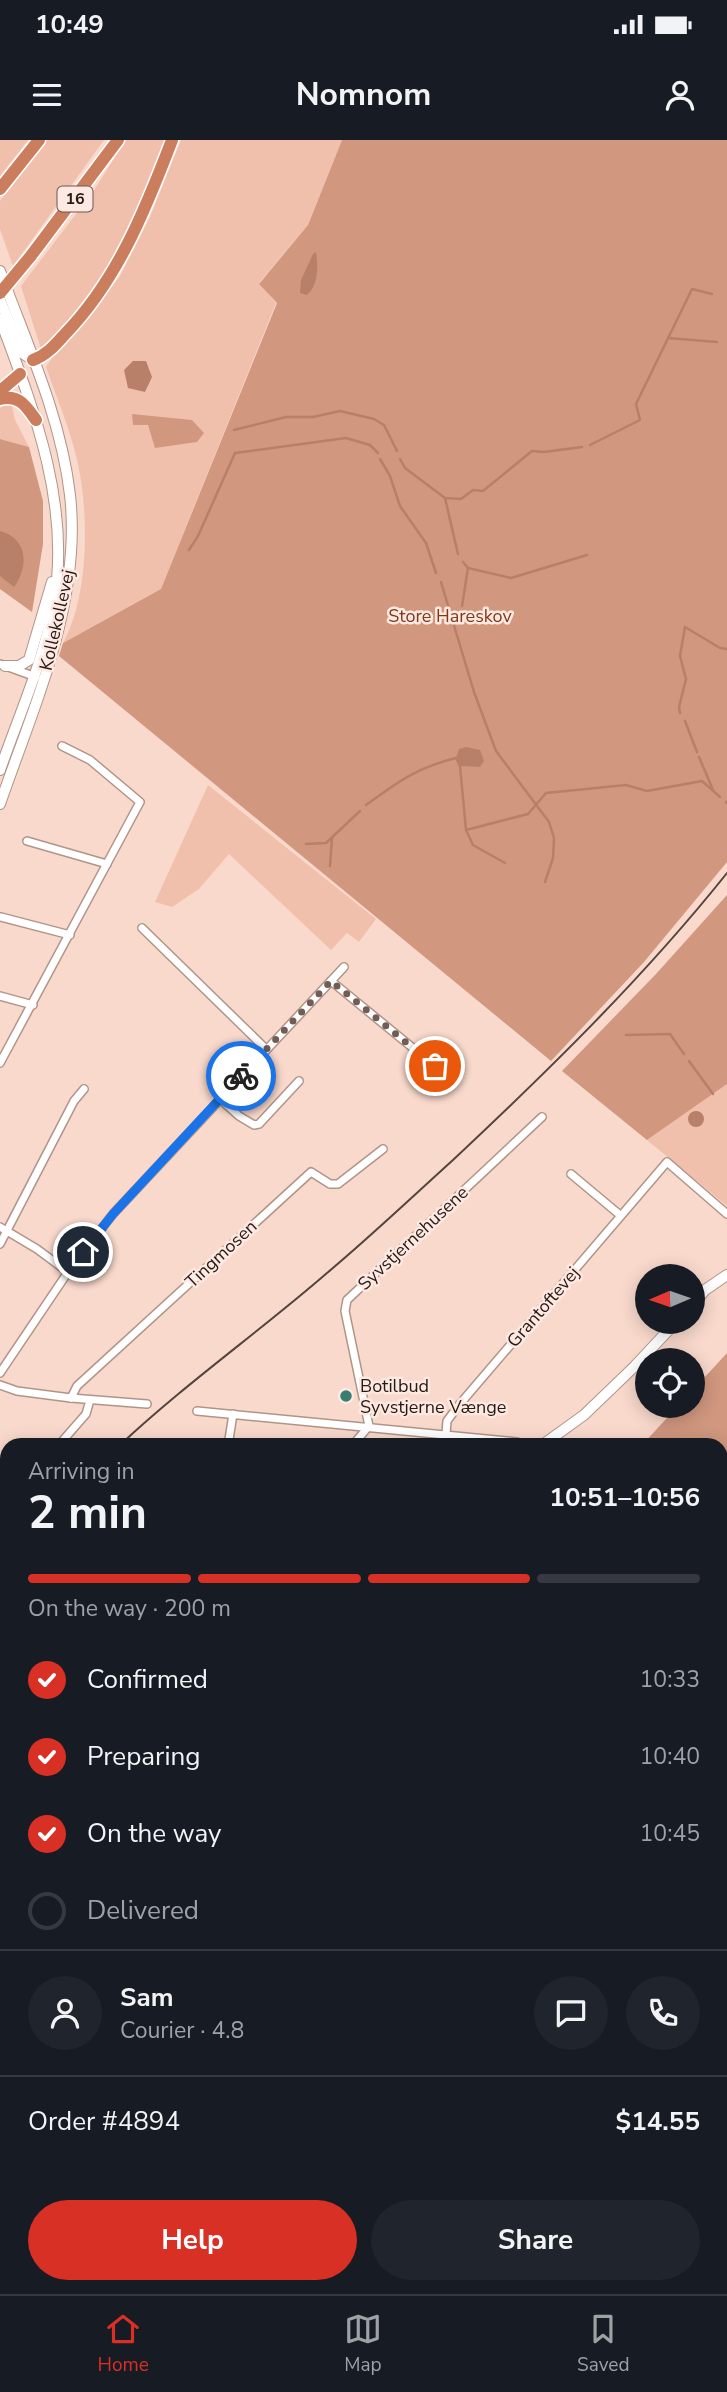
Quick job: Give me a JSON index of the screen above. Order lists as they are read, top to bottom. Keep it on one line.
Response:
{"streets":{"highway":["16"],"street":["Kollekollevej","Syvstjernehusene","Tingmosen","Grantoftevej"]},"parks":["Store Hareskov"],"places":["Botilbud Syvstjerne Vænge"],"north":"left","page":{"status":"10:49","header":"Nomnom","heading":["2 min","Arriving in","10:51–10:56"],"panel":["Sam","Courier · 4.8","Order #4894","$14.55"],"bar":"On the way · 200 m","list":[["Confirmed","10:33"],["Preparing","10:40"],["On the way","10:45"],"Delivered"],"buttons":["Help","Share"],"tabs":["Home","Map","Saved"]}}
